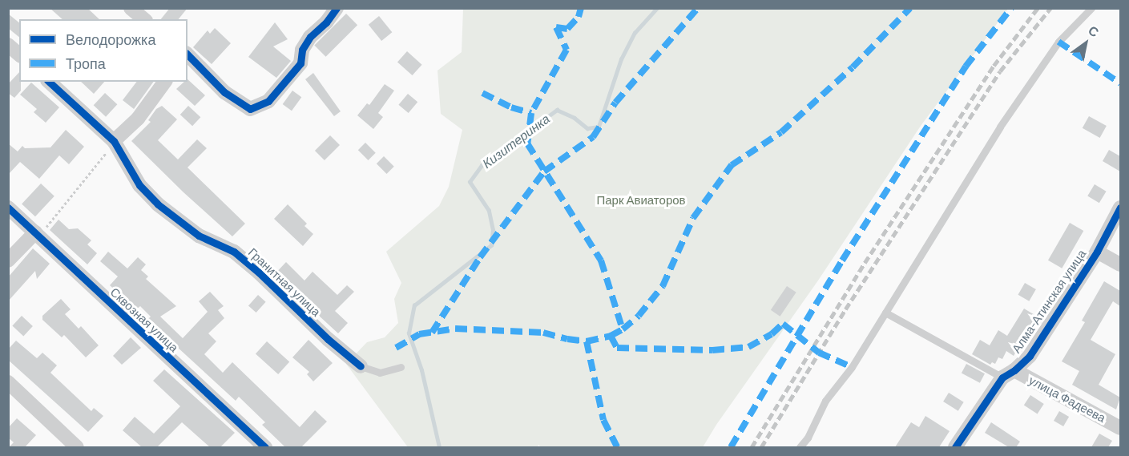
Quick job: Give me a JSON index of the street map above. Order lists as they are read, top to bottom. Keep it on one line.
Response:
{"streets":{"street":["Гранитная улица","Алма-Атинская улица","Сквозная улица","улица Фадеева"]},"crossings":[["Алма-Атинская улица","улица Фадеева"]],"water":["Кизитеринка"],"parks":["Парк Авиаторов"],"legend":["Велодорожка","Тропа"],"north":"top right"}
